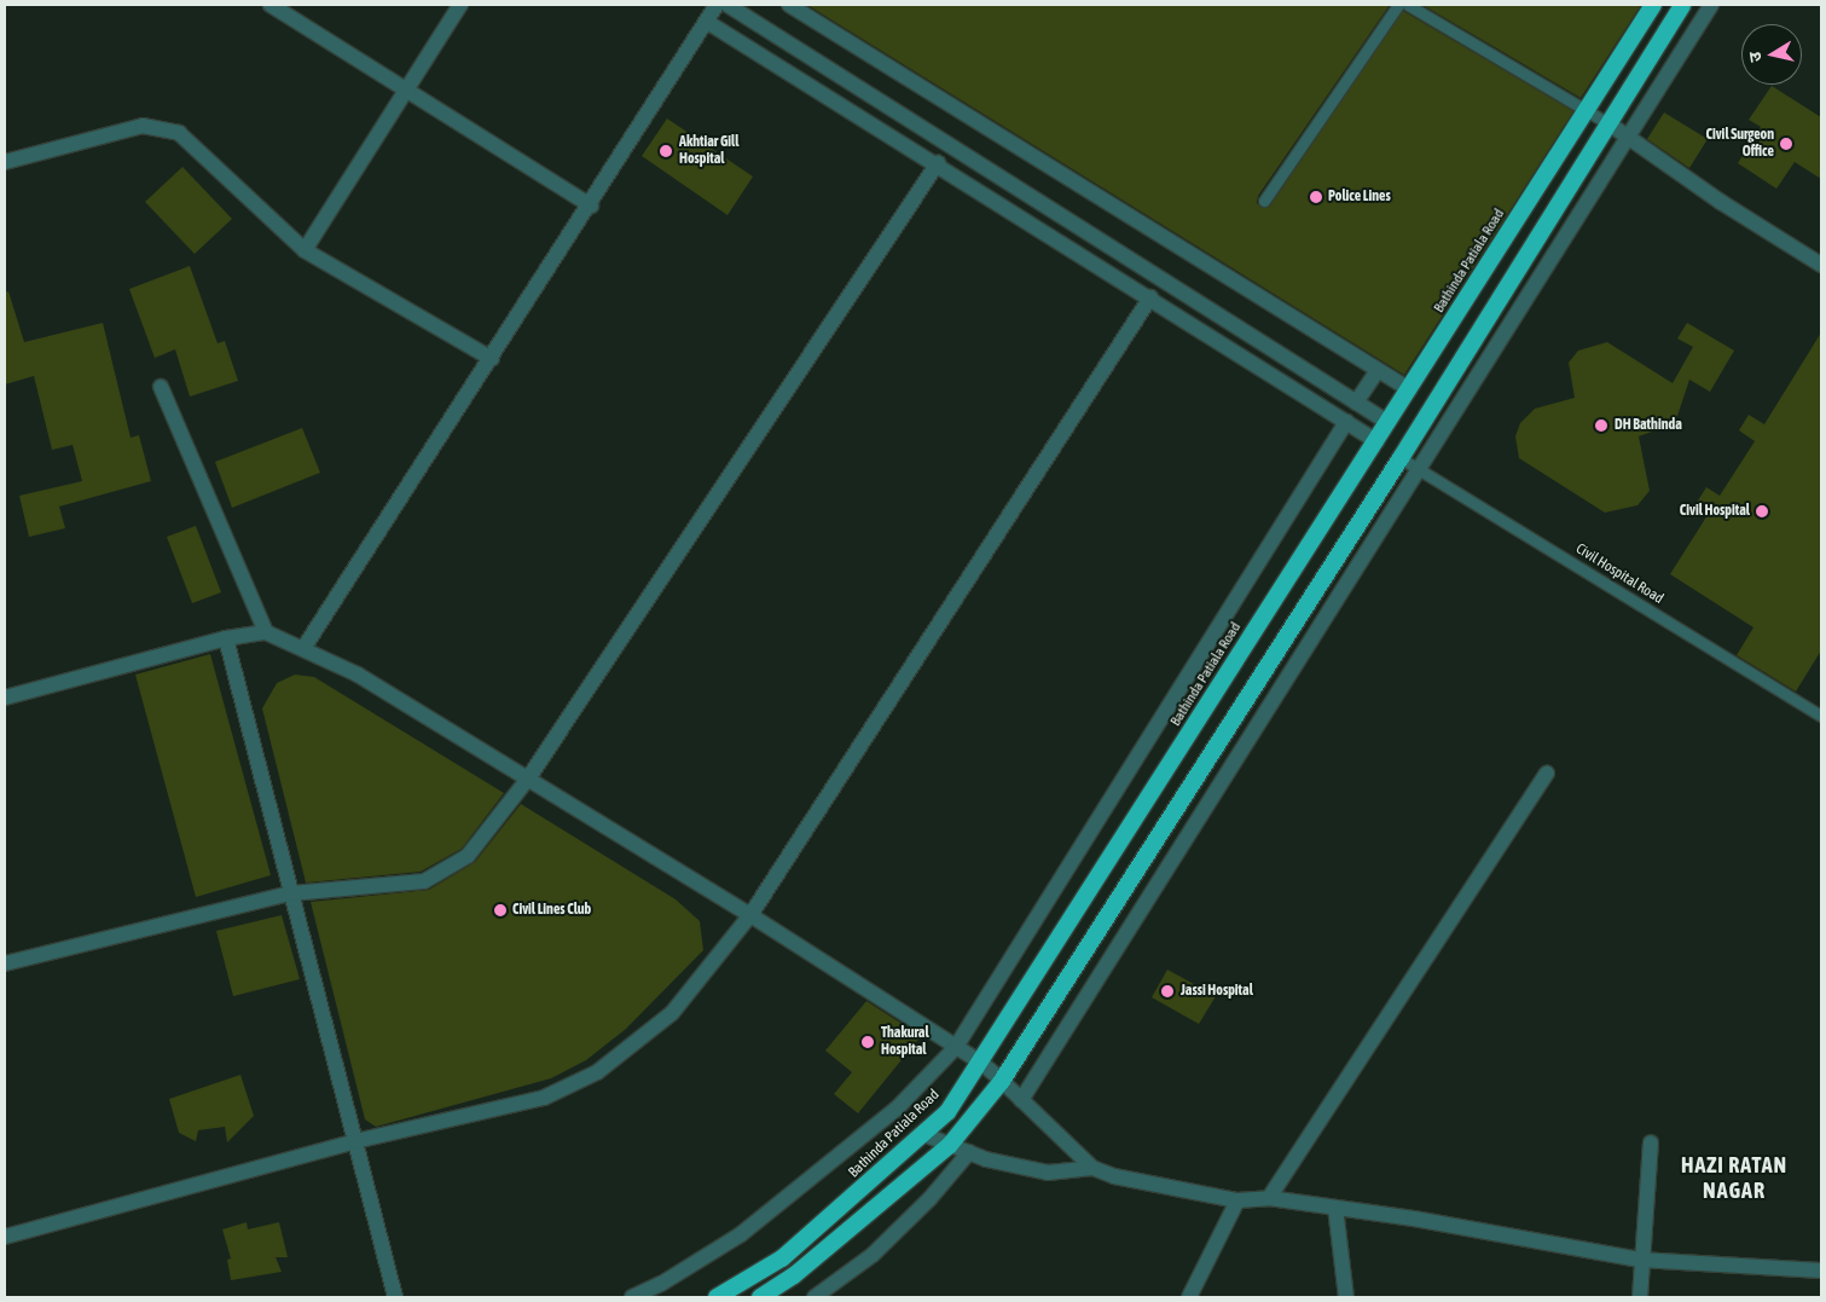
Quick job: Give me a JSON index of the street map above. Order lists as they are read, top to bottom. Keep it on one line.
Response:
{"streets":{"highway":["Bathinda Patiala Road"],"lane":["Civil Hospital Road"]},"districts":["HAZI RATAN NAGAR"],"places":["Civil Surgeon Office","Akhtiar Gill Hospital","Police Lines","DH Bathinda","Civil Hospital","Civil Lines Club","Jassi Hospital","Thakural Hospital"],"north":"left"}
